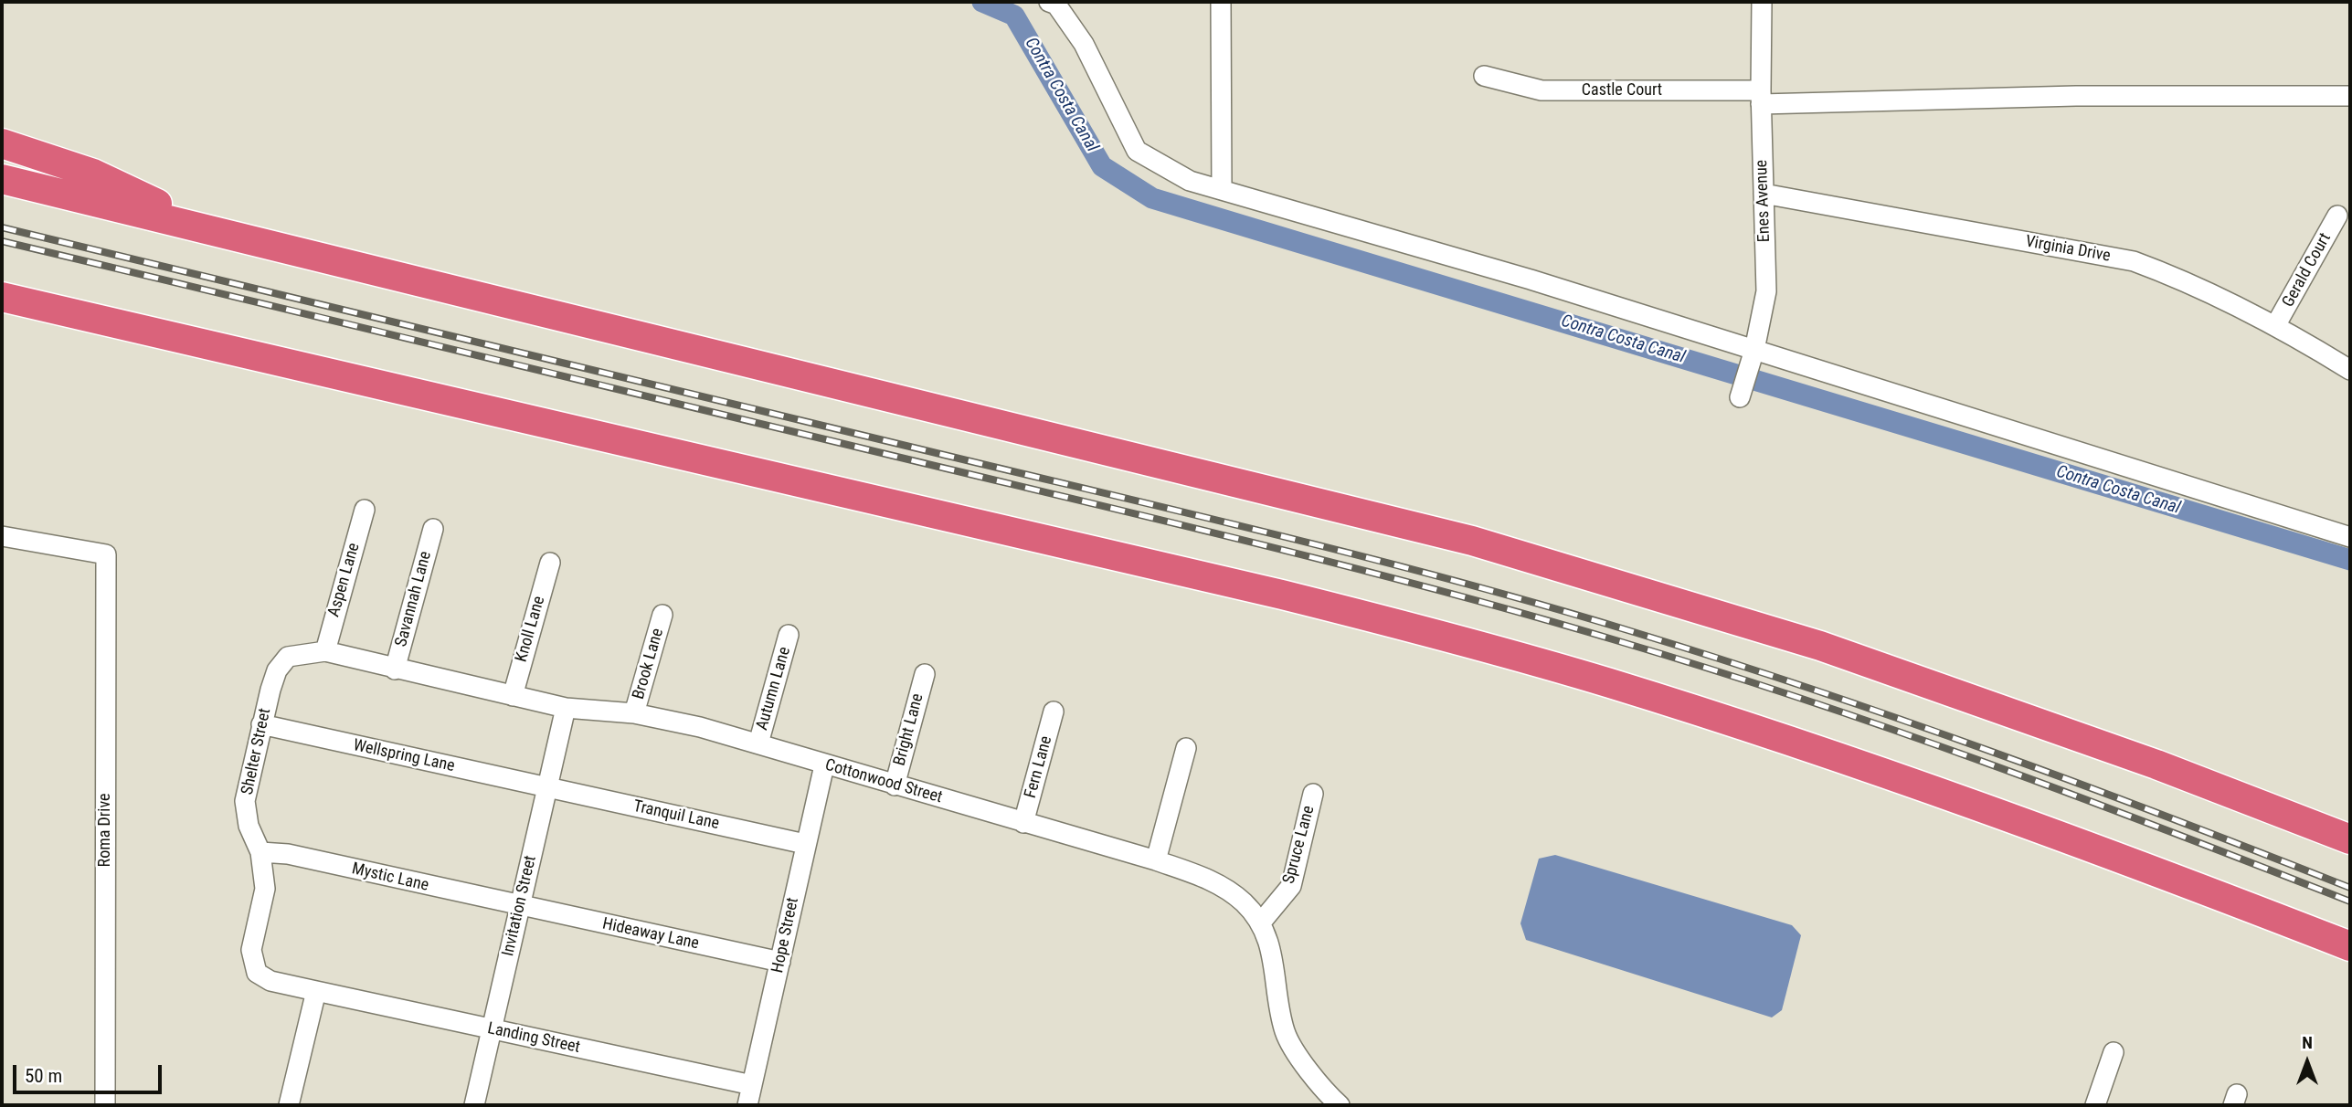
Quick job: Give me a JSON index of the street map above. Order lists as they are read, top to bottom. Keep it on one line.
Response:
{"streets":{"street":["Castle Court","Enes Avenue","Virginia Drive","Gerald Court","Aspen Lane","Savannah Lane","Knoll Lane","Brook Lane","Autumn Lane","Bright Lane","Shelter Street","Wellspring Lane","Fern Lane","Cottonwood Street","Tranquil Lane","Roma Drive","Spruce Lane","Mystic Lane","Invitation Street","Hideaway Lane","Hope Street","Landing Street"]},"crossings":[["Castle Court","Enes Avenue"],["Enes Avenue","Virginia Drive"],["Virginia Drive","Gerald Court"],["Aspen Lane","Cottonwood Street"],["Savannah Lane","Cottonwood Street"],["Knoll Lane","Cottonwood Street"],["Brook Lane","Cottonwood Street"],["Autumn Lane","Cottonwood Street"],["Bright Lane","Cottonwood Street"],["Shelter Street","Wellspring Lane"],["Shelter Street","Cottonwood Street"],["Shelter Street","Mystic Lane"],["Shelter Street","Landing Street"],["Wellspring Lane","Tranquil Lane"],["Wellspring Lane","Invitation Street"],["Fern Lane","Cottonwood Street"],["Cottonwood Street","Spruce Lane"],["Cottonwood Street","Invitation Street"],["Cottonwood Street","Hope Street"],["Tranquil Lane","Invitation Street"],["Tranquil Lane","Hope Street"],["Mystic Lane","Invitation Street"],["Mystic Lane","Hideaway Lane"],["Invitation Street","Hideaway Lane"],["Invitation Street","Landing Street"],["Hideaway Lane","Hope Street"],["Hope Street","Landing Street"]],"water":["Contra Costa Canal"],"scale_bar":"50 m","north":"top"}
